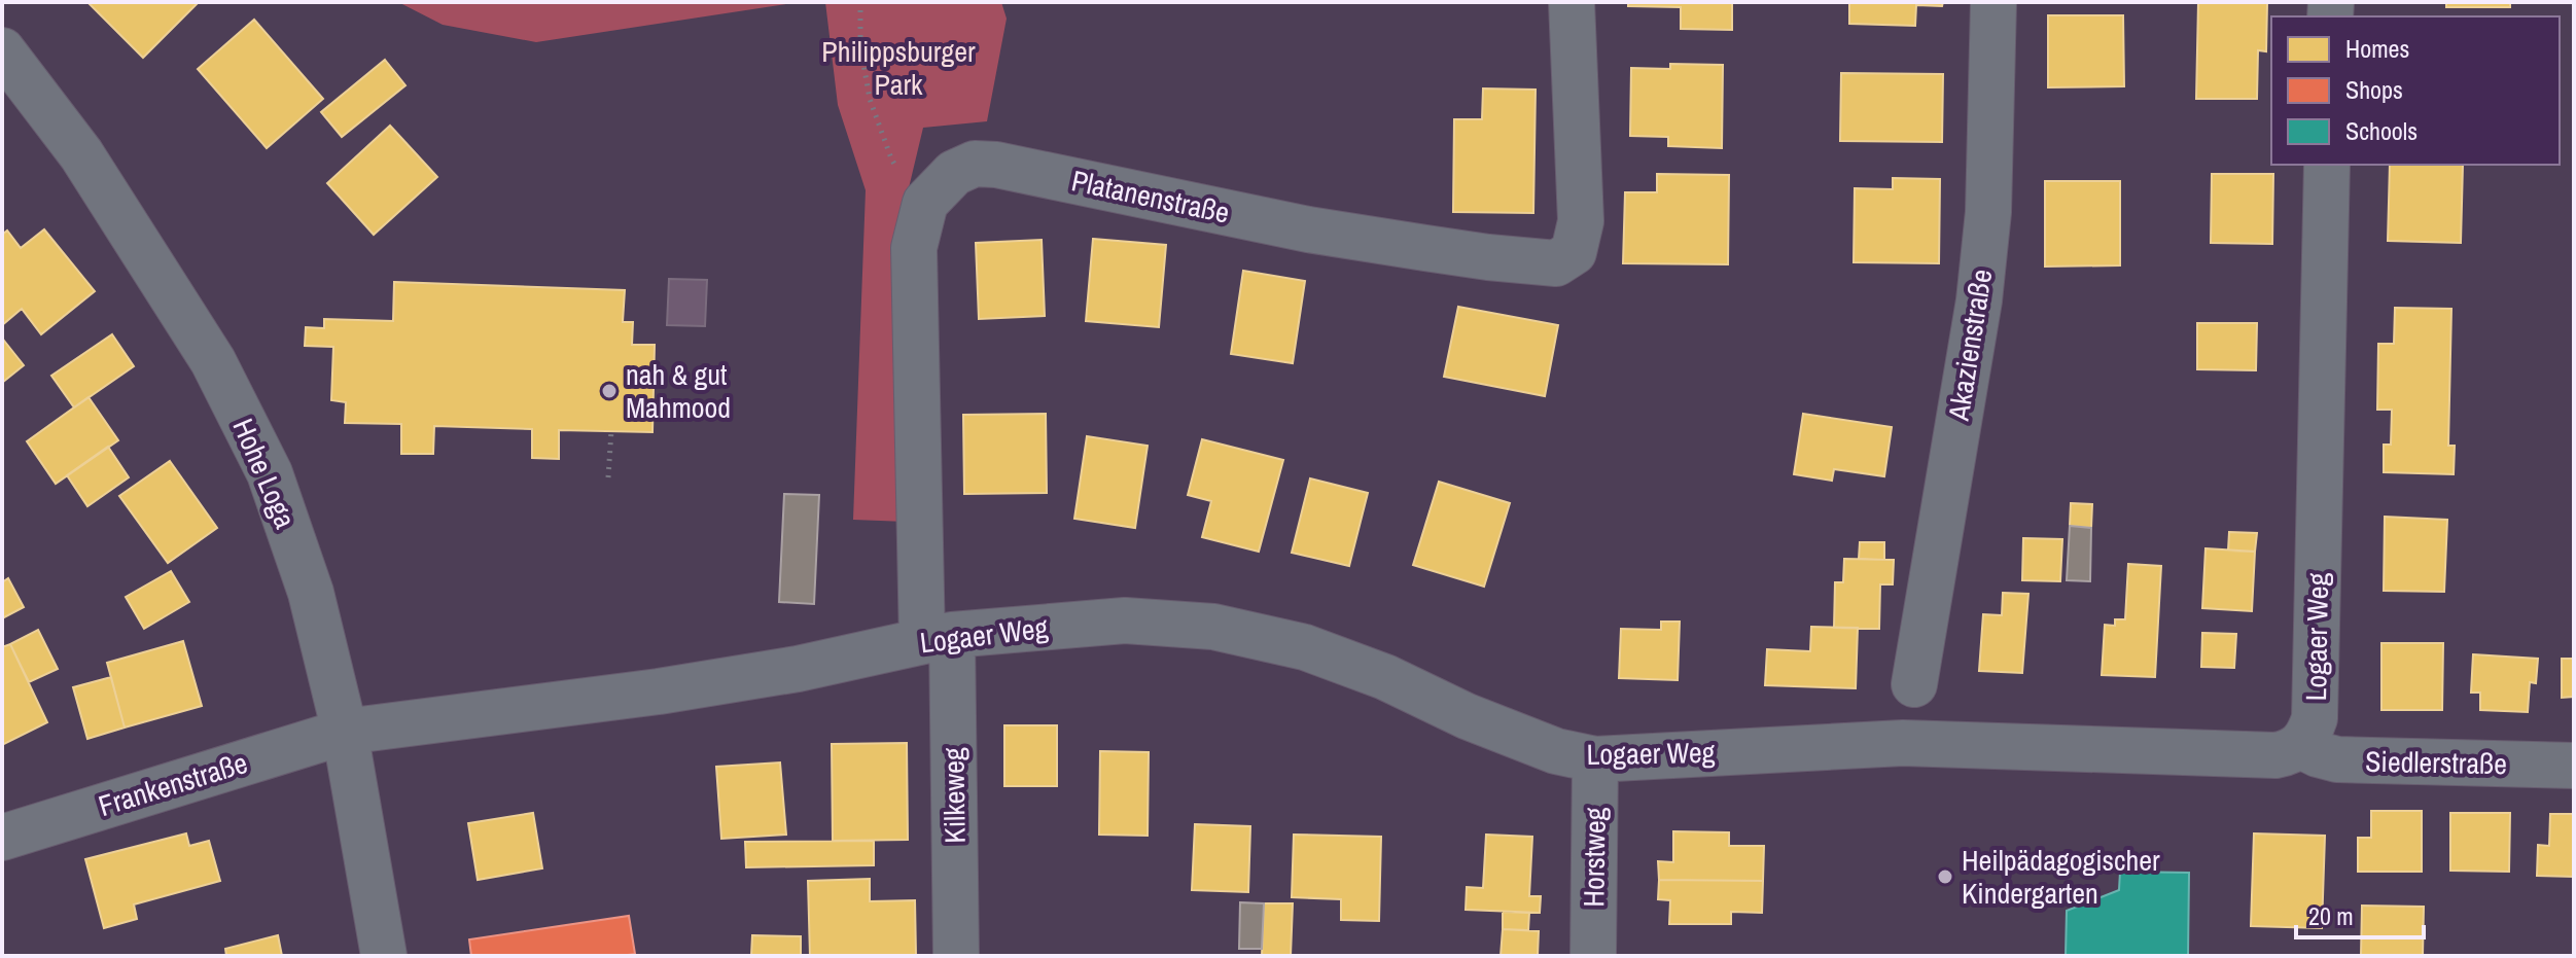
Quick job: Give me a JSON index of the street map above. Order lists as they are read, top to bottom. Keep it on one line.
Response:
{"streets":{"street":["Platanenstraße","Akazienstraße","Hohe Loga","Logaer Weg","Siedlerstraße","Frankenstraße","Kilkeweg","Horstweg"]},"crossings":[["Platanenstraße","Logaer Weg"],["Platanenstraße","Kilkeweg"],["Hohe Loga","Logaer Weg"],["Hohe Loga","Frankenstraße"],["Logaer Weg","Siedlerstraße"],["Logaer Weg","Frankenstraße"],["Logaer Weg","Kilkeweg"],["Logaer Weg","Horstweg"]],"parks":["Philippsburger Park"],"places":["nah & gut Mahmood","Heilpädagogischer Kindergarten"],"legend":["Homes","Shops","Schools"],"scale_bar":"20 m"}
